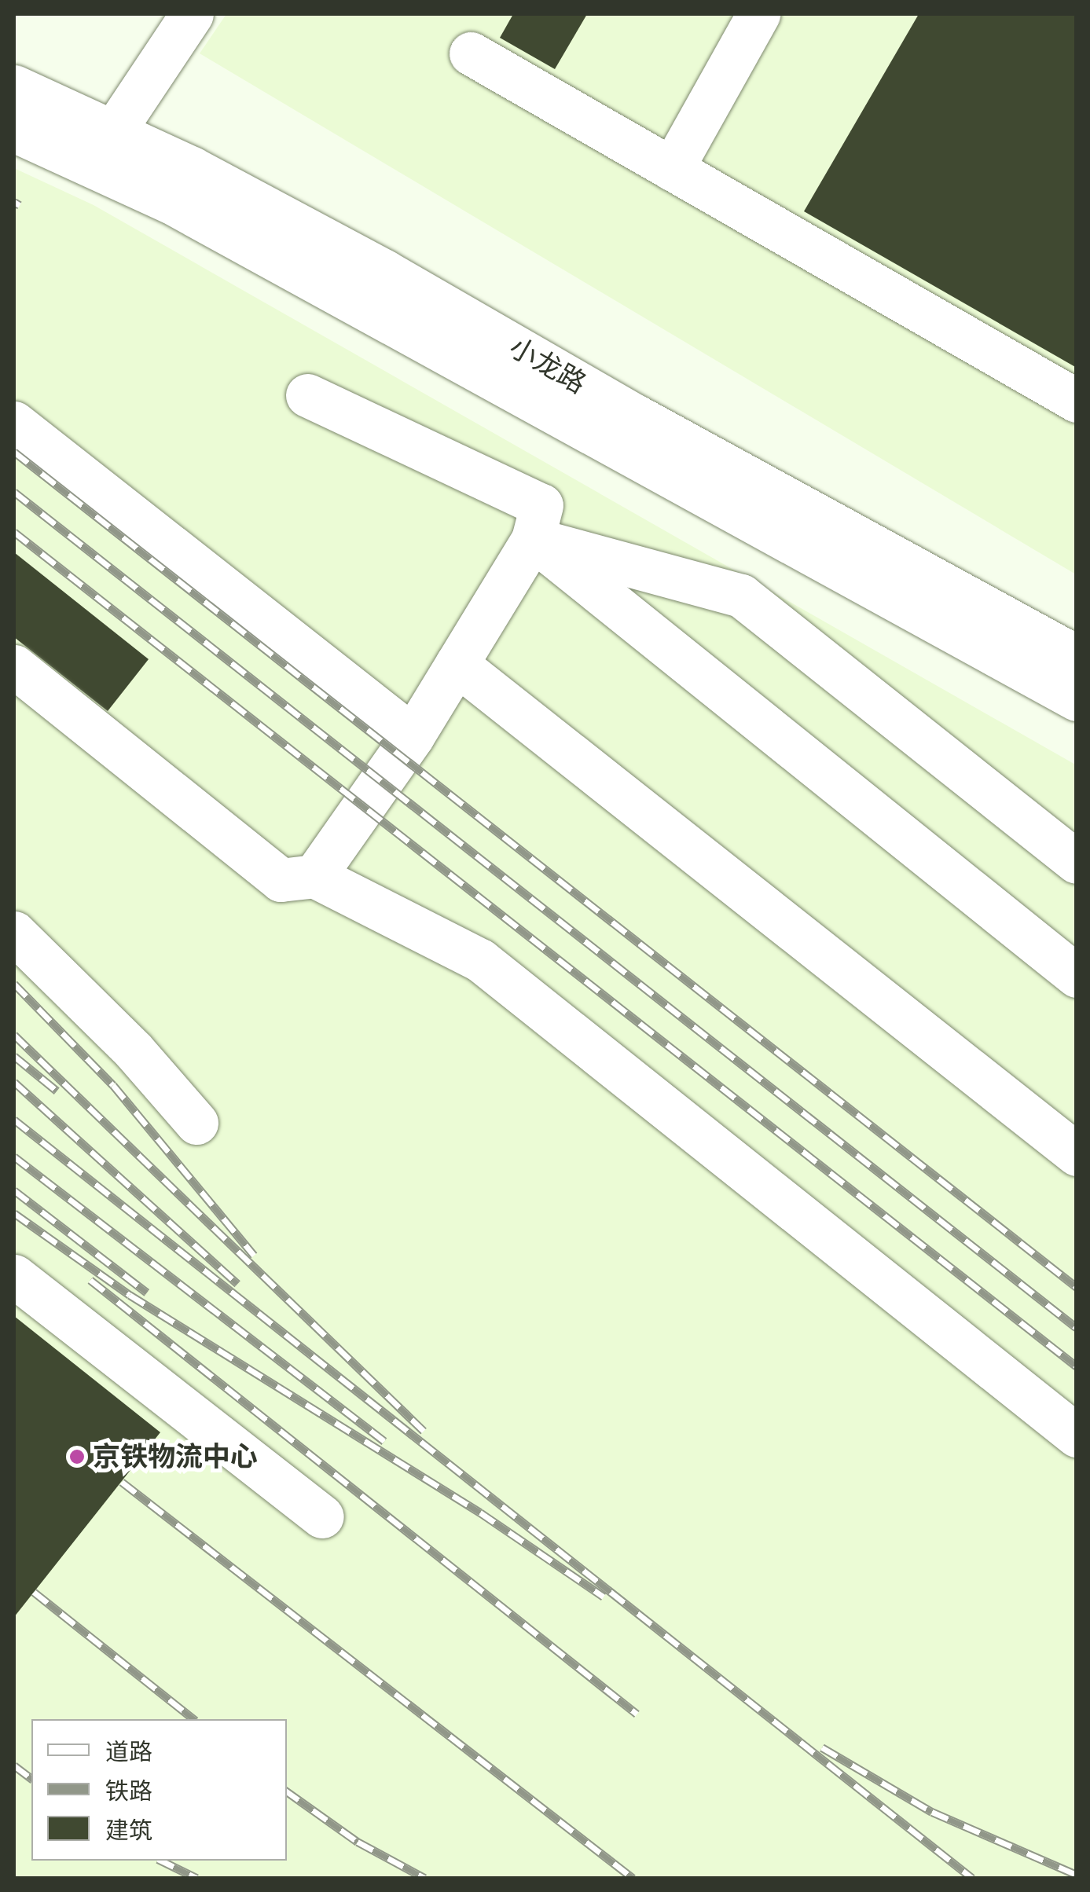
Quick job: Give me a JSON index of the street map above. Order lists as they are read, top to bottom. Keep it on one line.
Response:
{"streets":{"street":["小龙路"]},"places":["京铁物流中心"],"legend":["道路","铁路","建筑"]}
